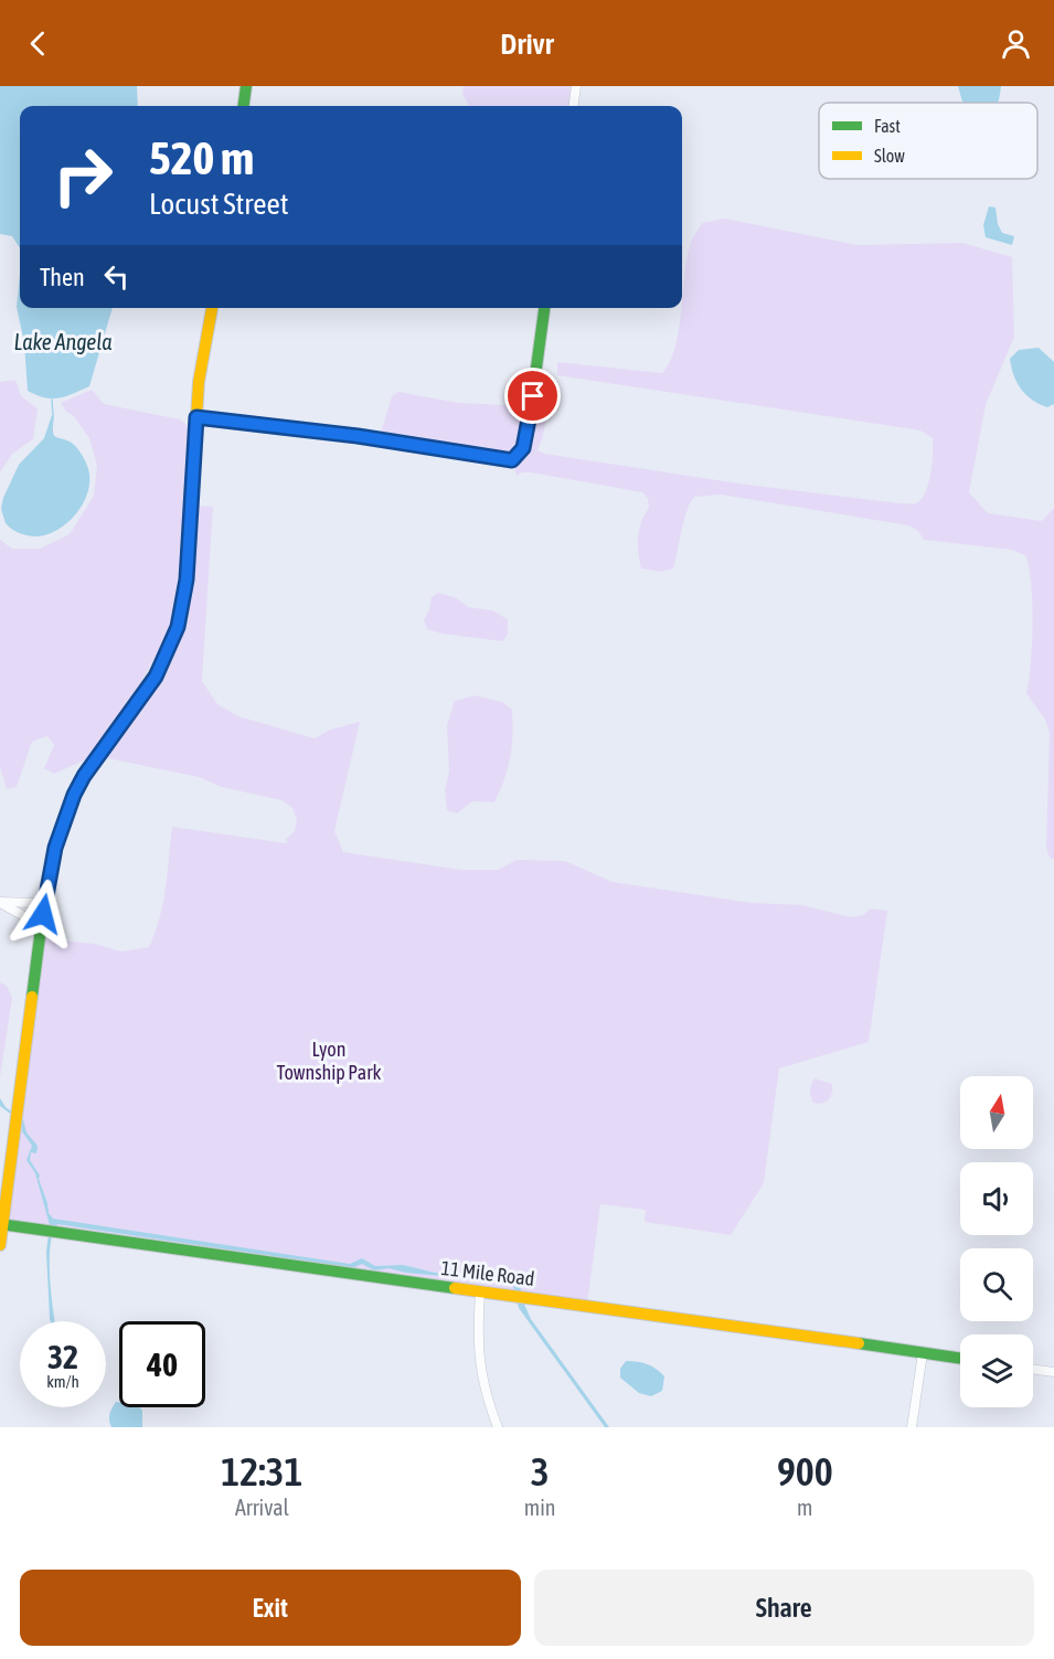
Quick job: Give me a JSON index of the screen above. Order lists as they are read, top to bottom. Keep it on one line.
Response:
{"streets":{"street":["11 Mile Road"]},"water":["Lake Angela"],"parks":["Lyon Township Park"],"legend":["Fast","Slow"],"north":"top","page":{"header":"Drivr","turn":["520 m","Locust Street"],"then":"Then","speed":"32 km/h","limit":"40","eta":["12:31","Arrival","3","min","900","m"],"buttons":["Exit","Share"]}}
